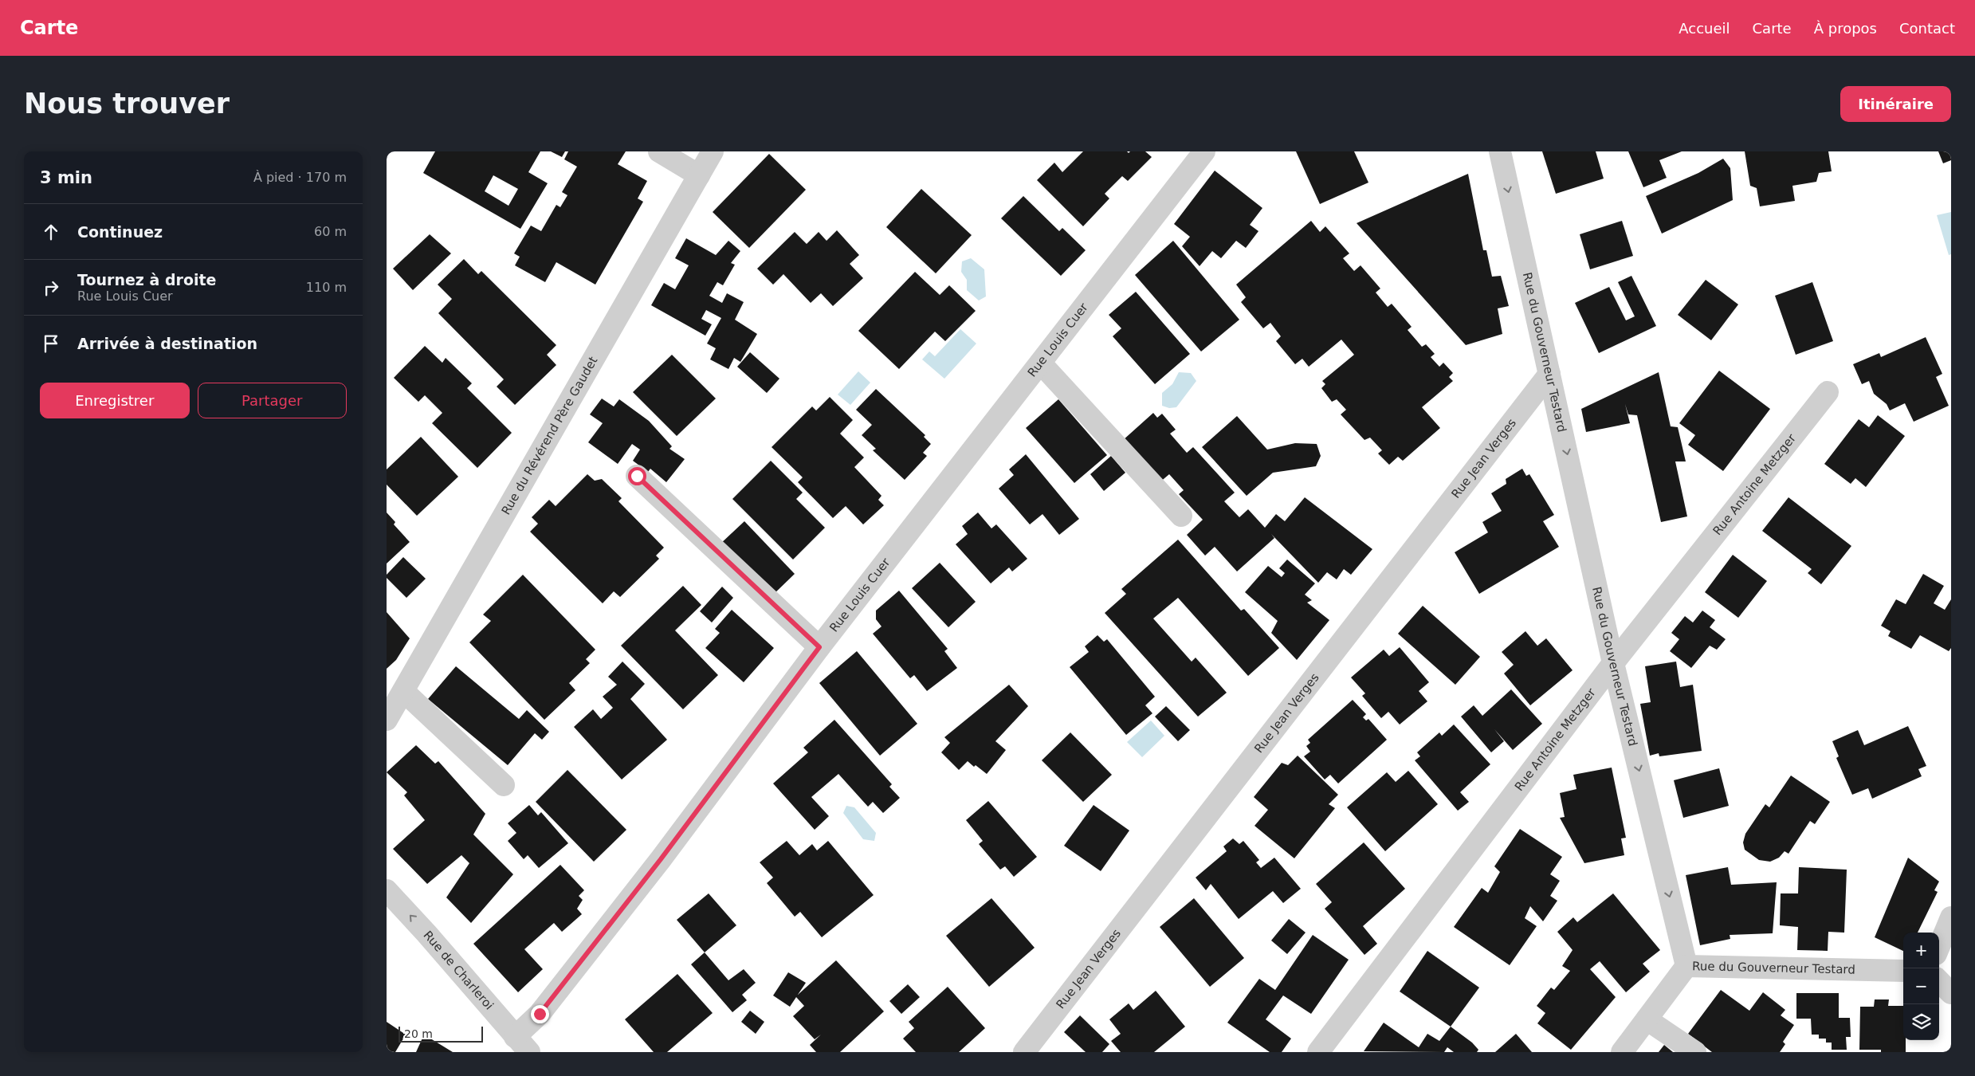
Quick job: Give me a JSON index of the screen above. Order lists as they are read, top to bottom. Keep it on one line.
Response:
{"streets":{"street":["Rue Louis Cuer","Rue du Gouverneur Testard","Rue du Révérend Père Gaudet","Rue Jean Verges","Rue Antoine Metzger","Rue de Charleroi"]},"crossings":[["Rue Louis Cuer","Rue de Charleroi"],["Rue du Gouverneur Testard","Rue Jean Verges"],["Rue du Gouverneur Testard","Rue Antoine Metzger"]],"one_way":["Rue du Gouverneur Testard","Rue de Charleroi"],"scale_bar":"20 m","page":{"header":"Carte","nav":["Accueil","Carte","À propos","Contact"],"buttons":["Itinéraire",["Enregistrer","Partager"]],"title":"Nous trouver","heading":["3 min","À pied · 170 m"],"list":[["Continuez","60 m"],["Tournez à droite","Rue Louis Cuer","110 m"],"Arrivée à destination"],"map_buttons":["+","−"],"scale":"20 m"}}
